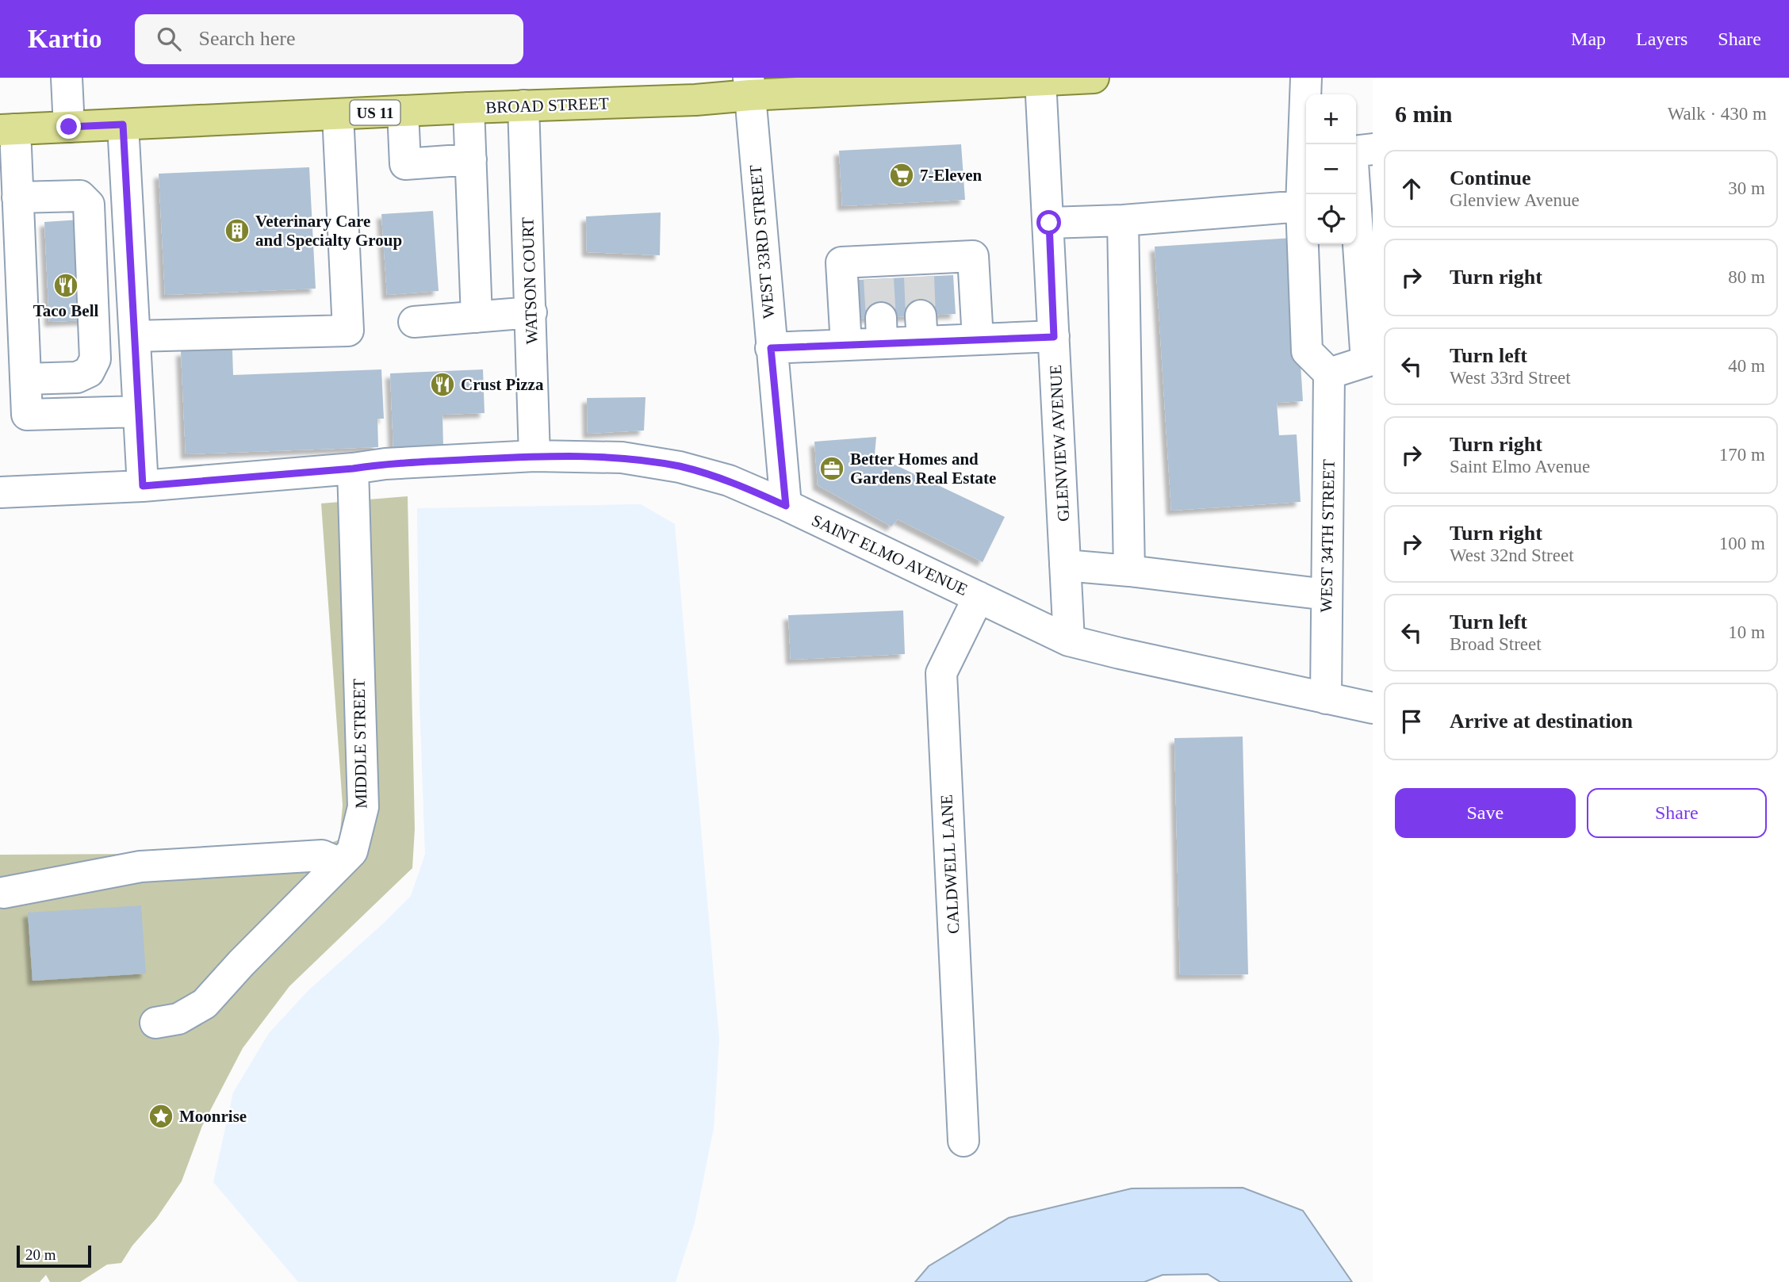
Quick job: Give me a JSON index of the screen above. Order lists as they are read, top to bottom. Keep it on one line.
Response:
{"streets":{"main road":["BROAD STREET","US 11"],"street":["WEST 33RD STREET","WATSON COURT","GLENVIEW AVENUE","WEST 34TH STREET","SAINT ELMO AVENUE","MIDDLE STREET","CALDWELL LANE"]},"crossings":[["BROAD STREET","WEST 33RD STREET"],["BROAD STREET","WATSON COURT"],["BROAD STREET","GLENVIEW AVENUE"],["WEST 33RD STREET","SAINT ELMO AVENUE"],["WATSON COURT","SAINT ELMO AVENUE"],["GLENVIEW AVENUE","SAINT ELMO AVENUE"],["WEST 34TH STREET","SAINT ELMO AVENUE"],["SAINT ELMO AVENUE","MIDDLE STREET"],["SAINT ELMO AVENUE","CALDWELL LANE"]],"places":{"supermarket":["7-Eleven"],"building":["Veterinary Care and Specialty Group"],"restaurant":["Taco Bell","Crust Pizza"],"office":["Better Homes and Gardens Real Estate"],"place":["Moonrise"]},"scale_bar":"20 m","page":{"header":"Kartio","search":"Search here","nav":["Map","Layers","Share"],"heading":["6 min","Walk · 430 m"],"map_buttons":["+","−"],"list":[["Continue","Glenview Avenue","30 m"],["Turn right","80 m"],["Turn left","West 33rd Street","40 m"],["Turn right","Saint Elmo Avenue","170 m"],["Turn right","West 32nd Street","100 m"],["Turn left","Broad Street","10 m"],"Arrive at destination"],"buttons":["Save","Share"],"scale":"20 m"}}
